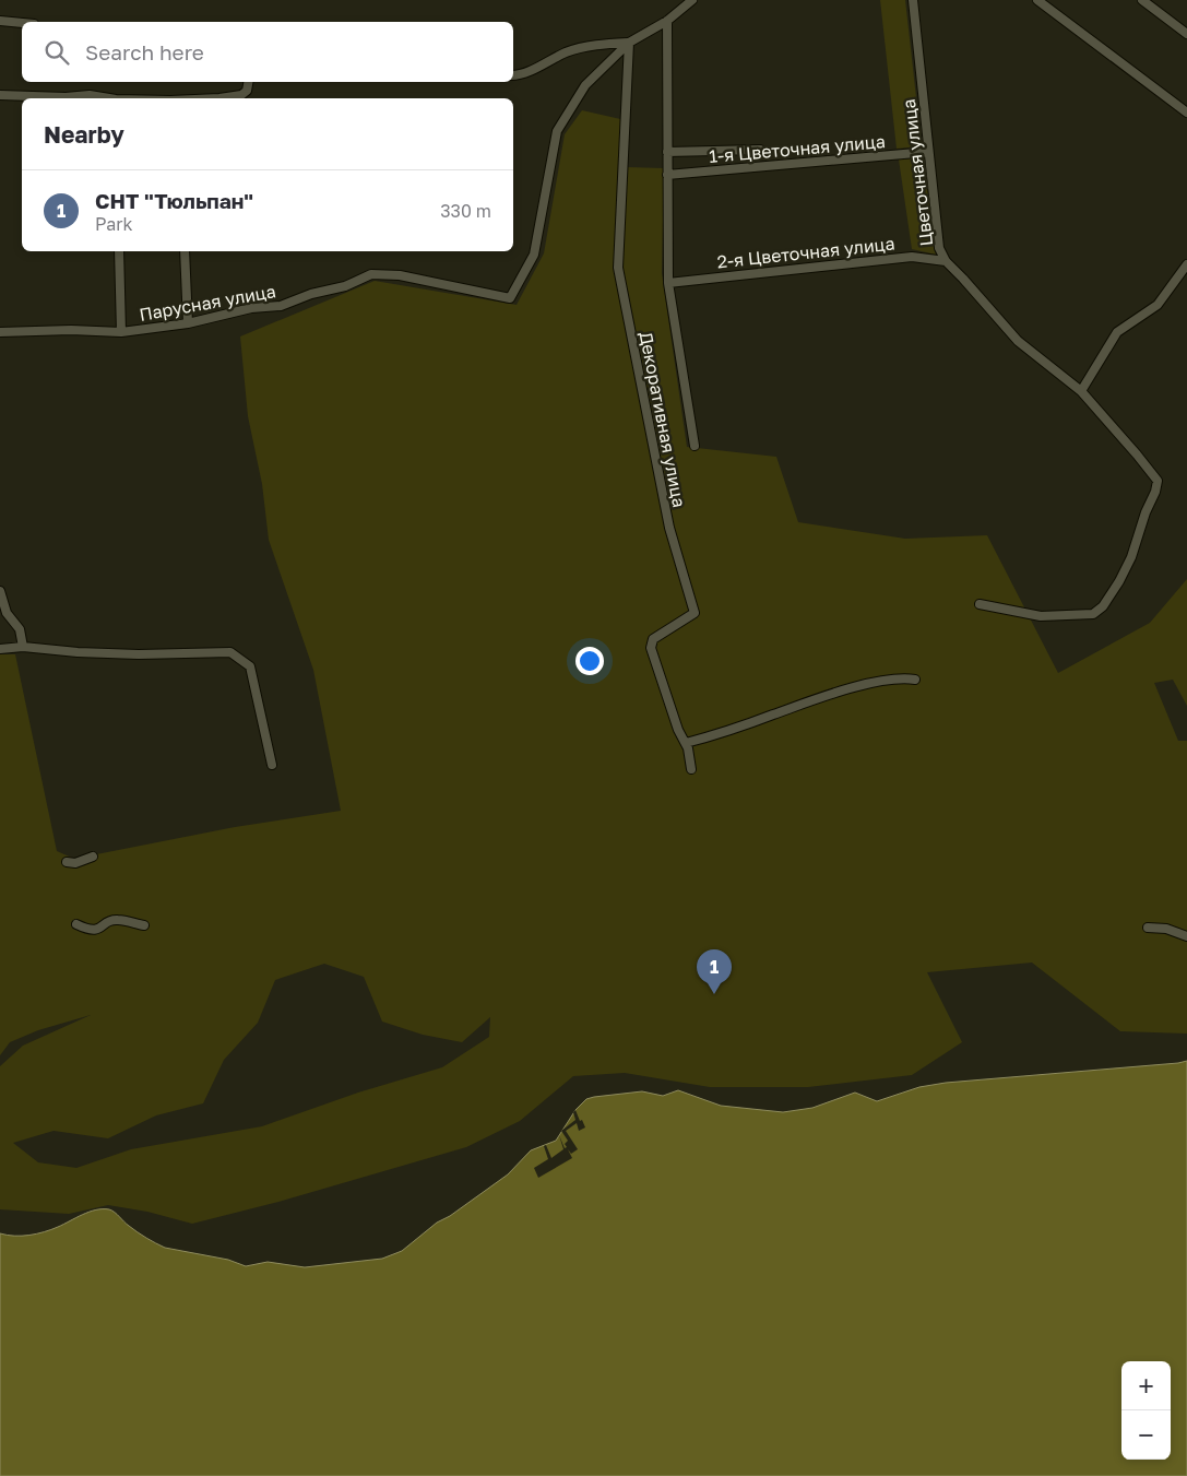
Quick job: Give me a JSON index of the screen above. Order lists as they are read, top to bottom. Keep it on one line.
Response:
{"streets":{"street":["1-я Цветочная улица","Цветочная улица","2-я Цветочная улица","Парусная улица","Декоративная улица"]},"crossings":[["1-я Цветочная улица","Цветочная улица"],["Цветочная улица","2-я Цветочная улица"],["Парусная улица","Декоративная улица"]],"page":{"search":"Search here","heading":"Nearby","list":[{"mark":"1","name":"СНТ \"Тюльпан\"","note":"Park","value":"330 m"}],"pins":"1","map_buttons":["+","−"]}}
